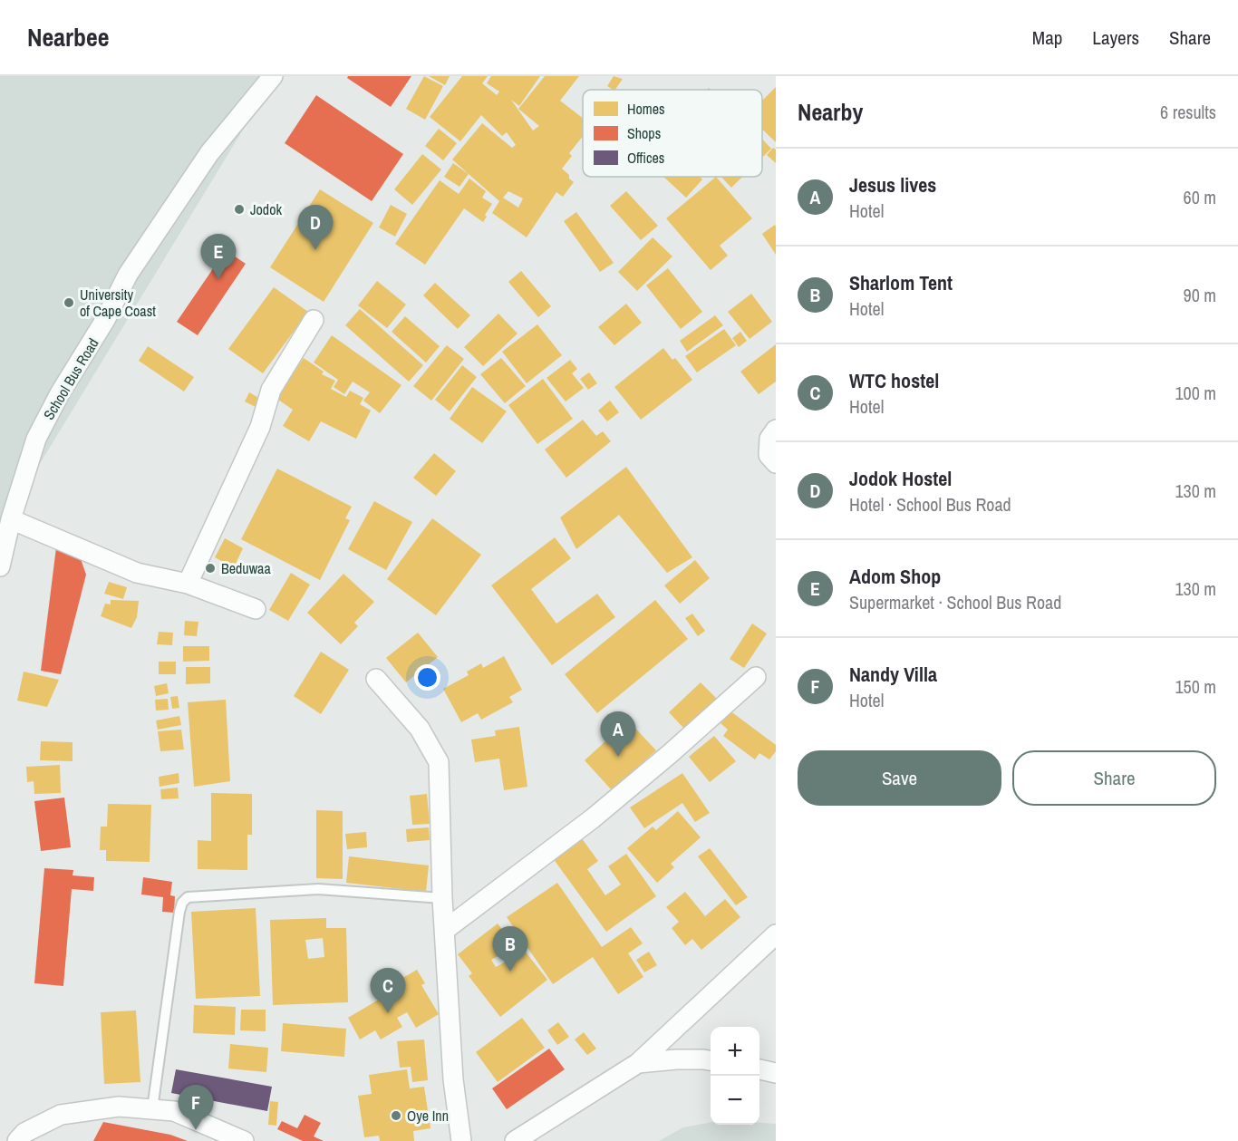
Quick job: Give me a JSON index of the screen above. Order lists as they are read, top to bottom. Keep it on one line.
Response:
{"streets":{"street":["School Bus Road"]},"places":["Jodok","University of Cape Coast","Beduwaa","Oye Inn"],"legend":["Homes","Shops","Offices"],"page":{"header":"Nearbee","nav":["Map","Layers","Share"],"heading":["Nearby","6 results"],"list":[{"mark":"A","name":"Jesus lives","note":"Hotel","value":"60 m"},{"mark":"B","name":"Sharlom Tent","note":"Hotel","value":"90 m"},{"mark":"C","name":"WTC hostel","note":"Hotel","value":"100 m"},{"mark":"D","name":"Jodok Hostel","note":"Hotel · School Bus Road","value":"130 m"},{"mark":"E","name":"Adom Shop","note":"Supermarket · School Bus Road","value":"130 m"},{"mark":"F","name":"Nandy Villa","note":"Hotel","value":"150 m"}],"pins":["D","E","A","B","C","F"],"buttons":["Save","Share"],"map_buttons":["+","−"]}}
